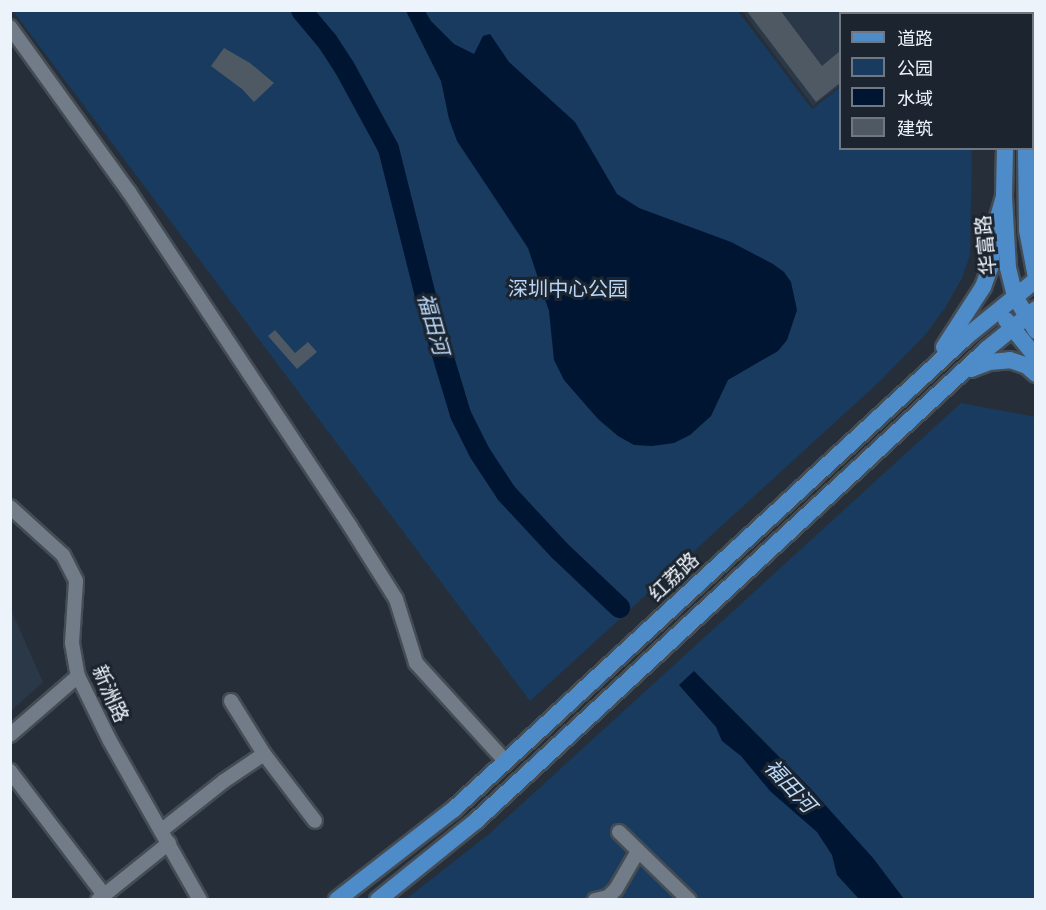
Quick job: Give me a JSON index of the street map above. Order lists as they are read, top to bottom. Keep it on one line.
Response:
{"streets":{"main road":["华富路","红荔路"],"street":["新洲路"]},"crossings":[["华富路","红荔路"]],"water":["福田河"],"parks":["深圳中心公园"],"legend":["道路","公园","水域","建筑"]}
